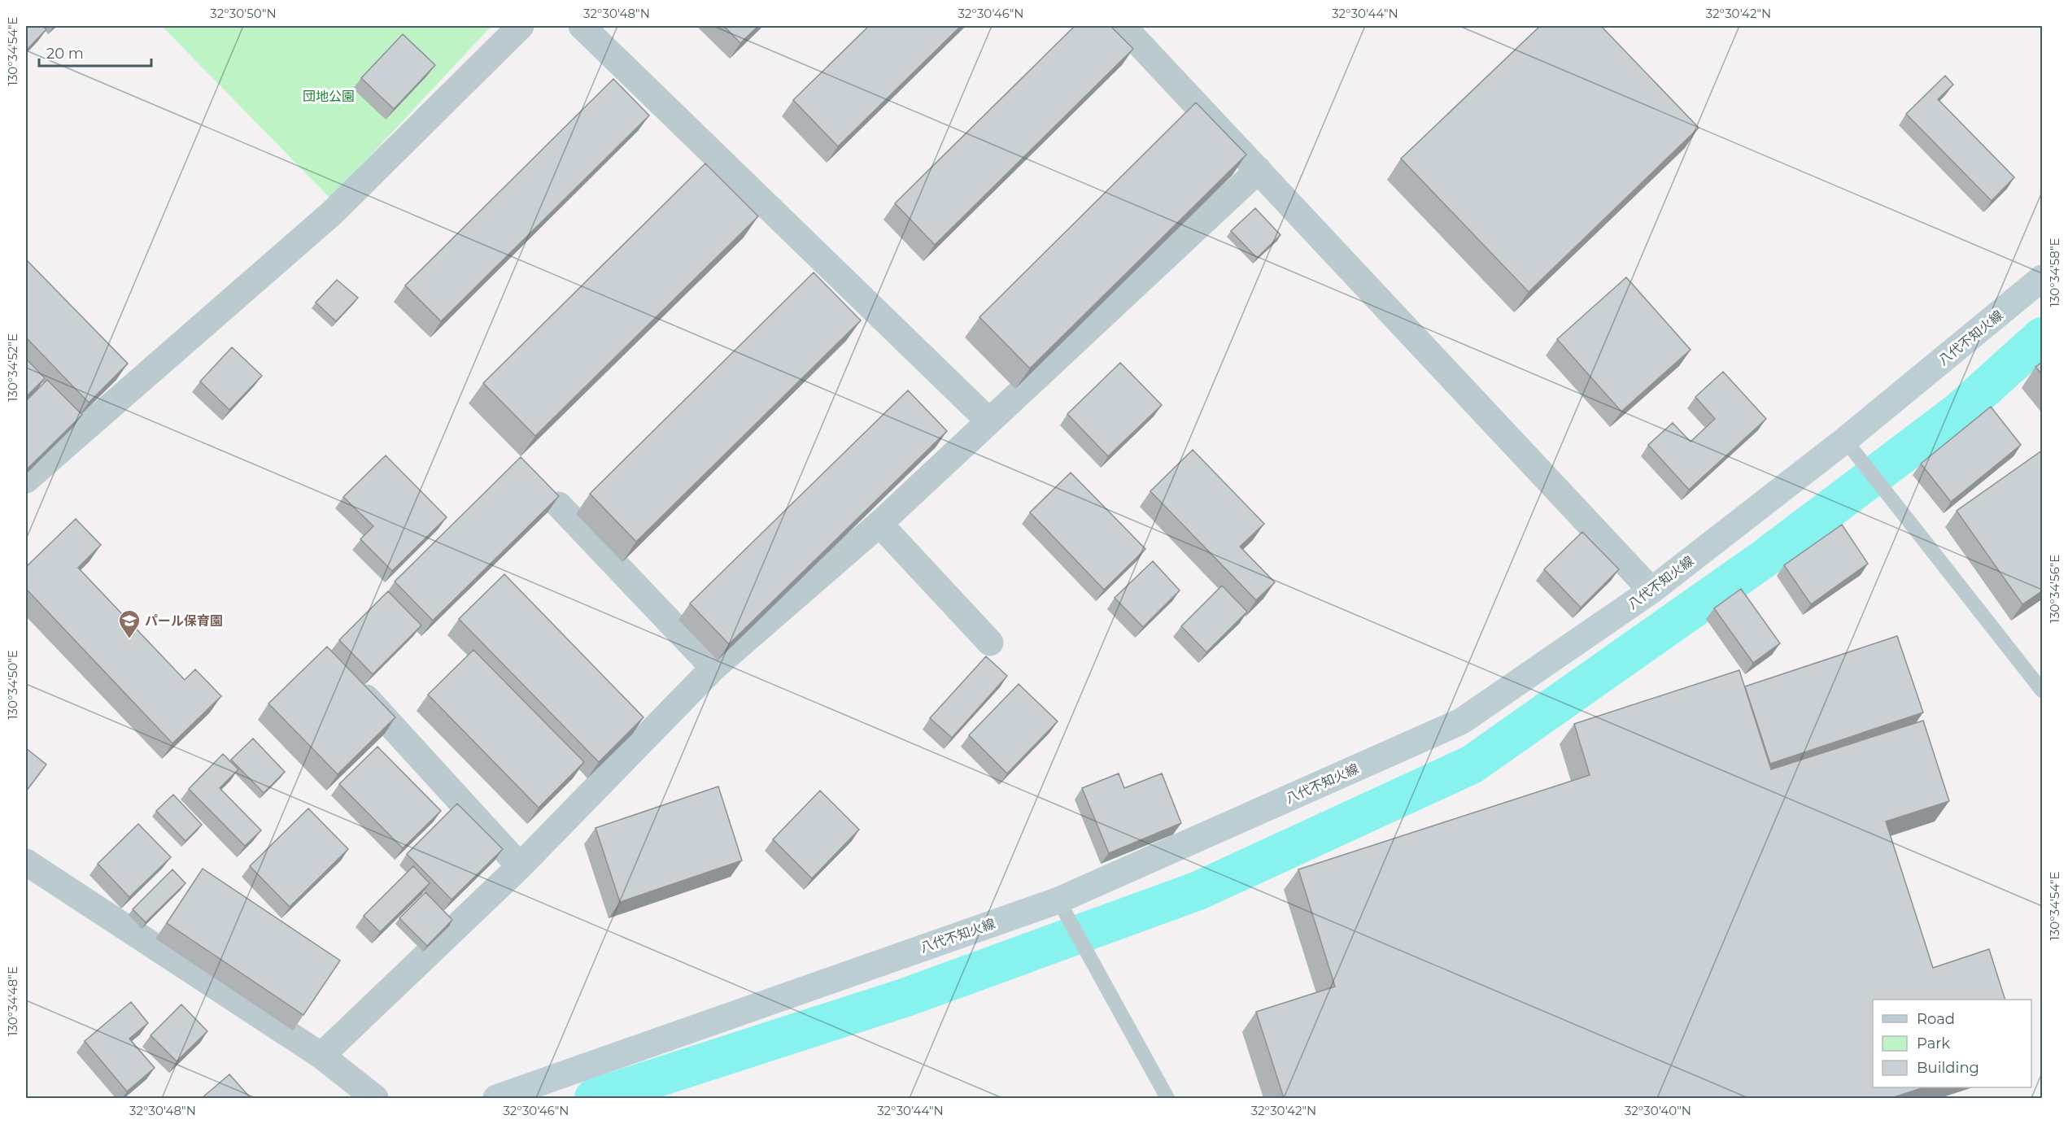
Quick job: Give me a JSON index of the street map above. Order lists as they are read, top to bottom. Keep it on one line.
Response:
{"streets":{"main road":["八代不知火線"]},"parks":["団地公園"],"places":{"school or university":["パール保育園"]},"legend":["Road","Park","Building"],"scale_bar":"20 m","coordinates":["32°30'50\"N","32°30'48\"N","32°30'46\"N","32°30'44\"N","32°30'42\"N","130°34'54\"E","130°34'58\"E","130°34'52\"E","130°34'56\"E","130°34'50\"E","130°34'48\"E","32°30'40\"N"]}
